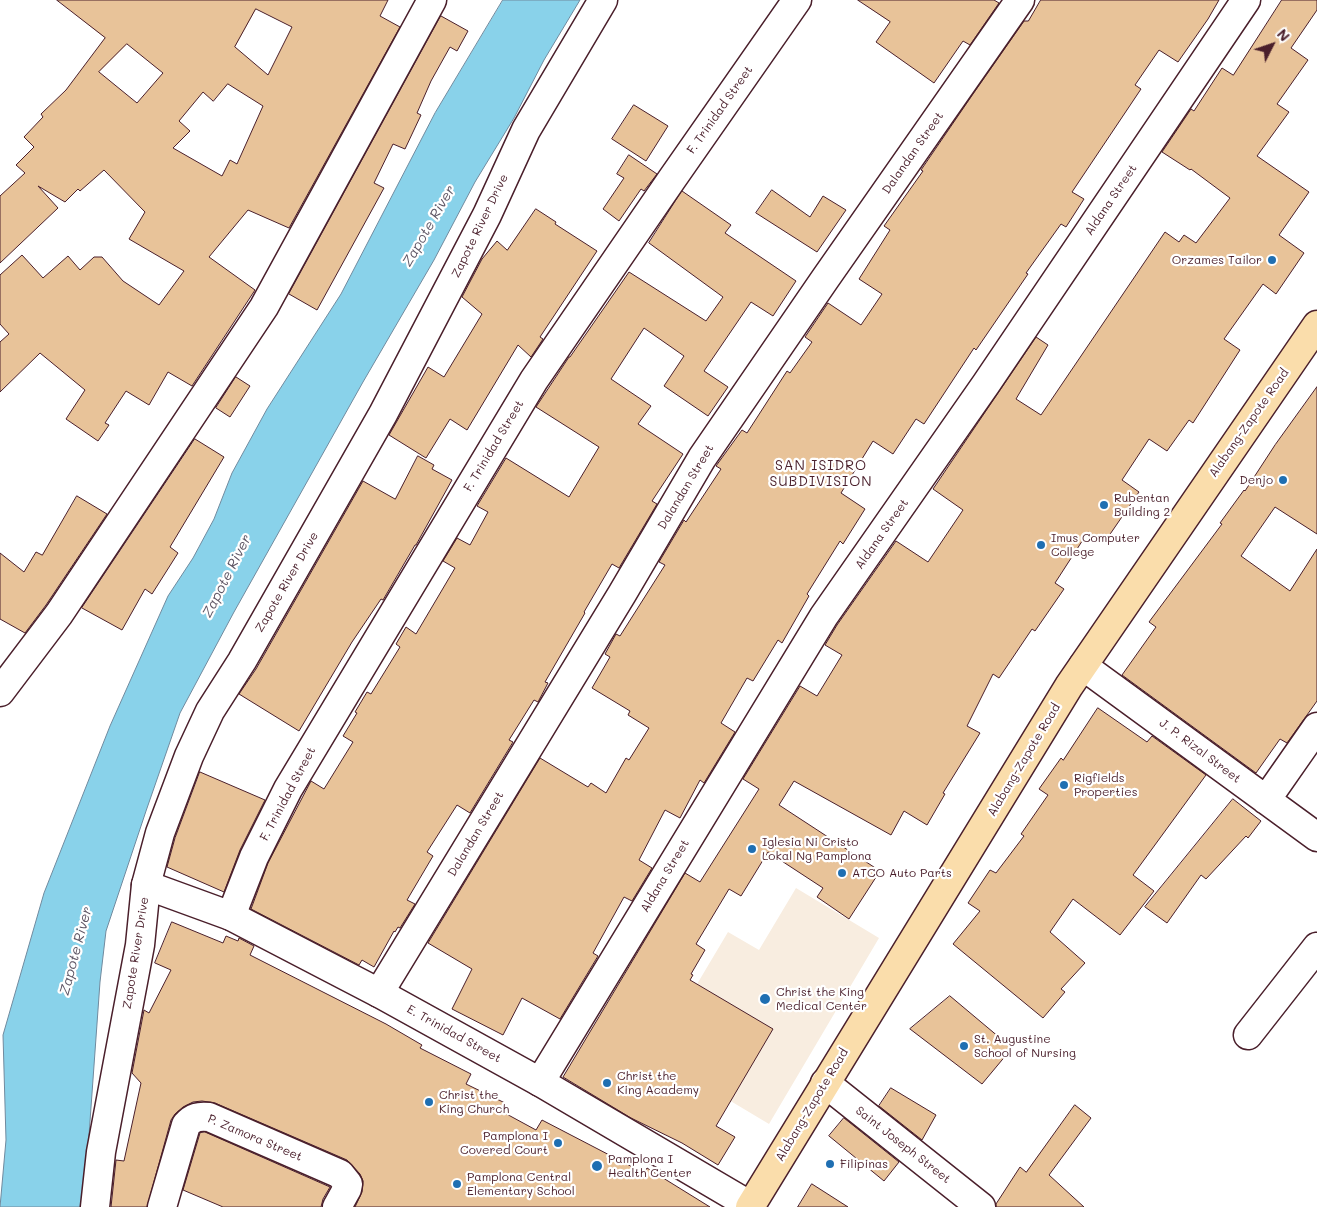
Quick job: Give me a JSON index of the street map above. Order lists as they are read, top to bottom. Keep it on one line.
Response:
{"streets":{"highway":["Alabang-Zapote Road"],"street":["F. Trinidad Street","Dalandan Street","Aldana Street","Zapote River Drive","J. P. Rizal Street","E. Trinidad Street","P. Zamora Street","Saint Joseph Street"]},"crossings":[["F. Trinidad Street","E. Trinidad Street"],["Dalandan Street","E. Trinidad Street"],["Aldana Street","E. Trinidad Street"],["Zapote River Drive","E. Trinidad Street"],["Alabang-Zapote Road","J. P. Rizal Street"],["Alabang-Zapote Road","E. Trinidad Street"],["Alabang-Zapote Road","Saint Joseph Street"]],"districts":["SAN ISIDRO SUBDIVISION"],"water":["Zapote River"],"places":["Orzames Tailor","Denjo","Rubentan Building 2","Imus Computer College","Rigfields Properties","Iglesia Ni Cristo Lokal Ng Pamplona","ATCO Auto Parts","Christ the King Medical Center","St. Augustine School of Nursing","Christ the King Academy","Christ the King Church","Pamplona I Covered Court","Filipinas","Pamplona I Health Center","Pamplona Central Elementary School"],"north":"top right"}
